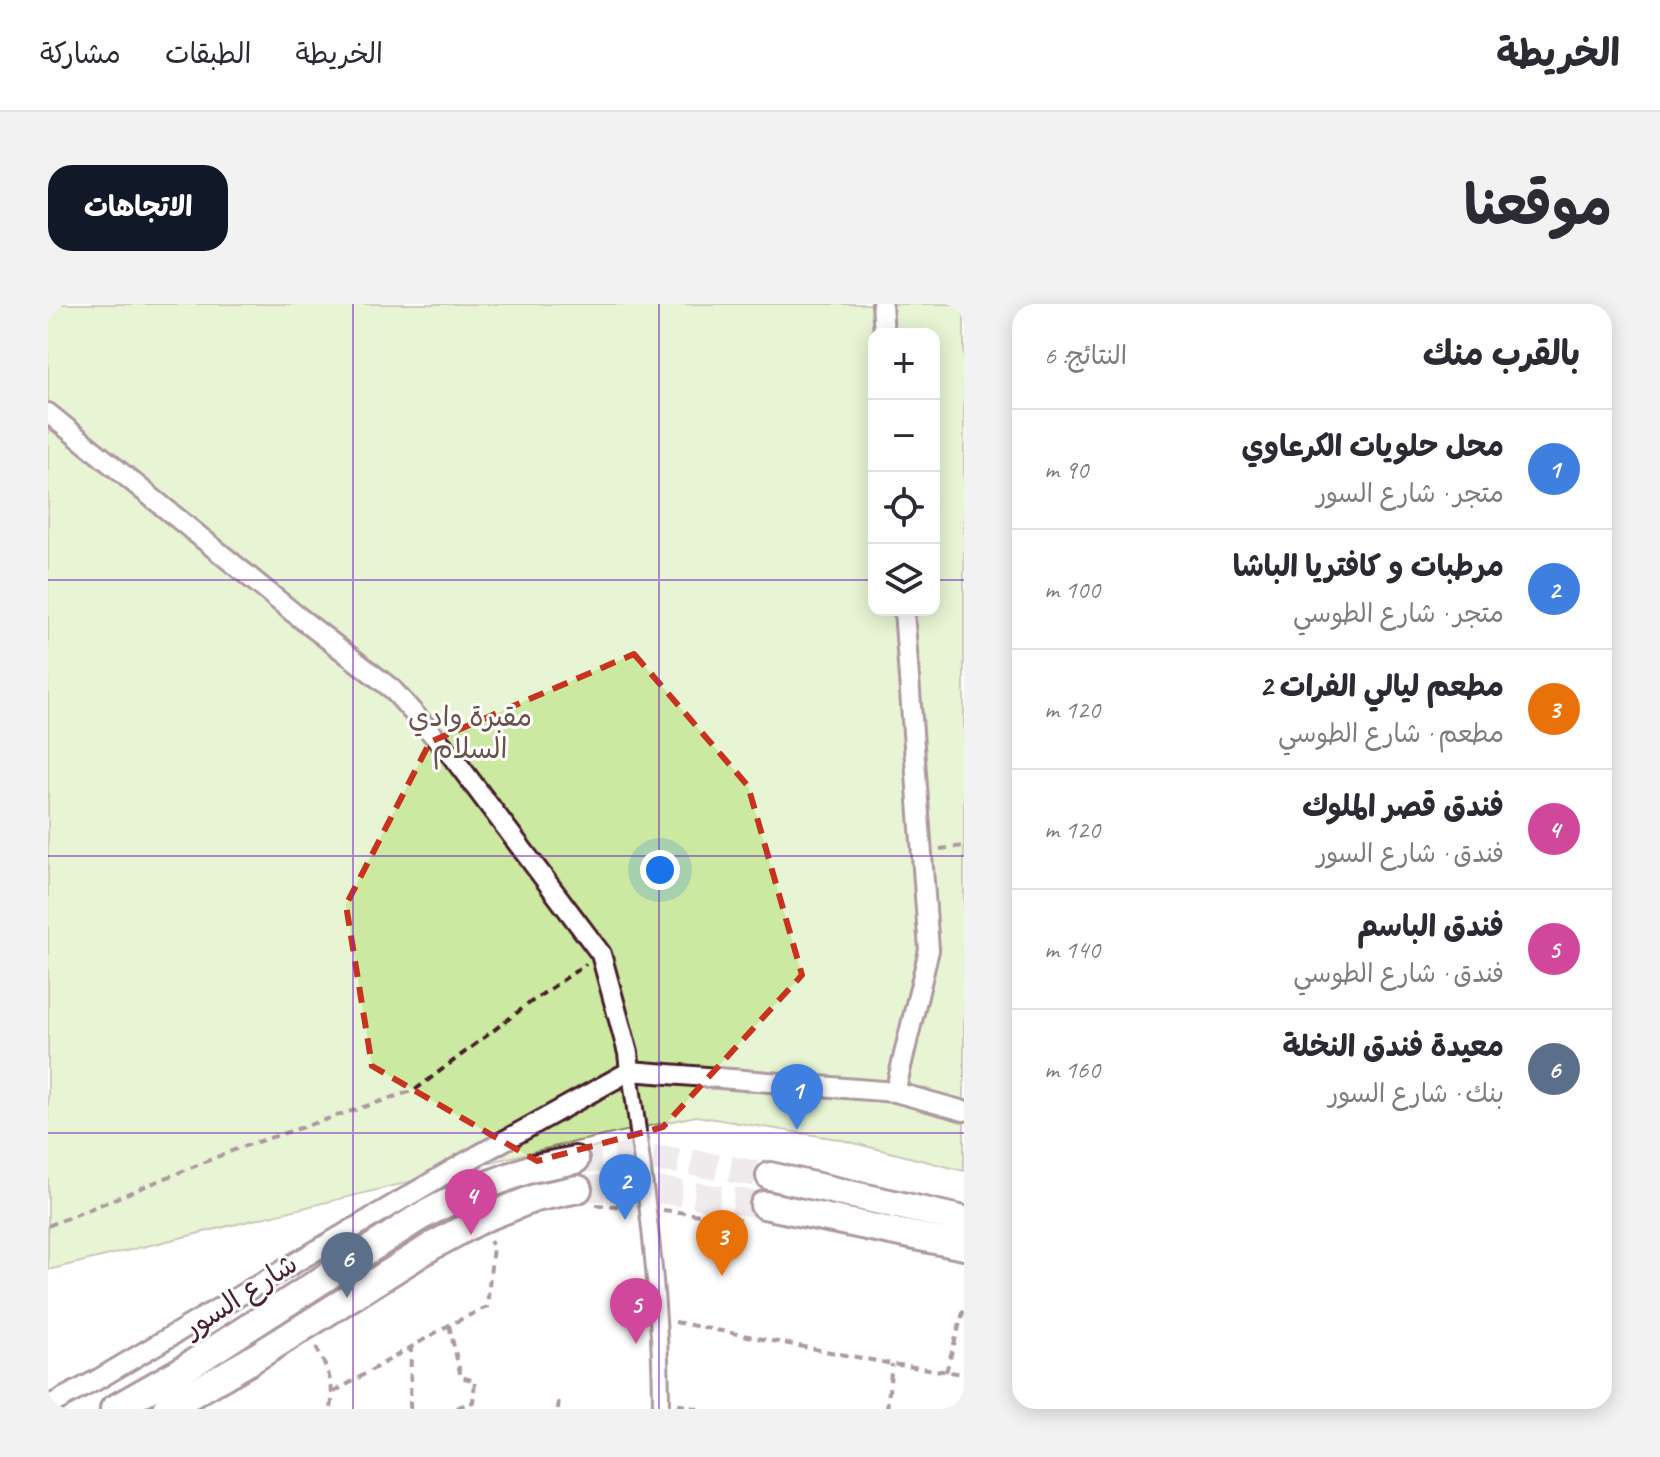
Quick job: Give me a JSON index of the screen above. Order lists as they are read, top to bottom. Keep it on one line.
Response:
{"streets":{"main road":["شارع السور"]},"parks":["مقبرة وادي السلام"],"page":{"header":"الخريطة","nav":["الخريطة","الطبقات","مشاركة"],"title":"موقعنا","buttons":"الاتجاهات","heading":["بالقرب منك","النتائج: 6"],"map_buttons":["+","−"],"list":[{"mark":"1","name":"محل حلويات الكرعاوي","note":"متجر · شارع السور","value":"90 m"},{"mark":"2","name":"مرطبات و كافتريا الباشا","note":"متجر · شارع الطوسي","value":"100 m"},{"mark":"3","name":"مطعم ليالي الفرات 2","note":"مطعم · شارع الطوسي","value":"120 m"},{"mark":"4","name":"فندق قصر الملوك","note":"فندق · شارع السور","value":"120 m"},{"mark":"5","name":"فندق الباسم","note":"فندق · شارع الطوسي","value":"140 m"},{"mark":"6","name":"معيدة فندق النخلة","note":"بنك · شارع السور","value":"160 m"}],"pins":["1","2","4","3","6","5"]}}
